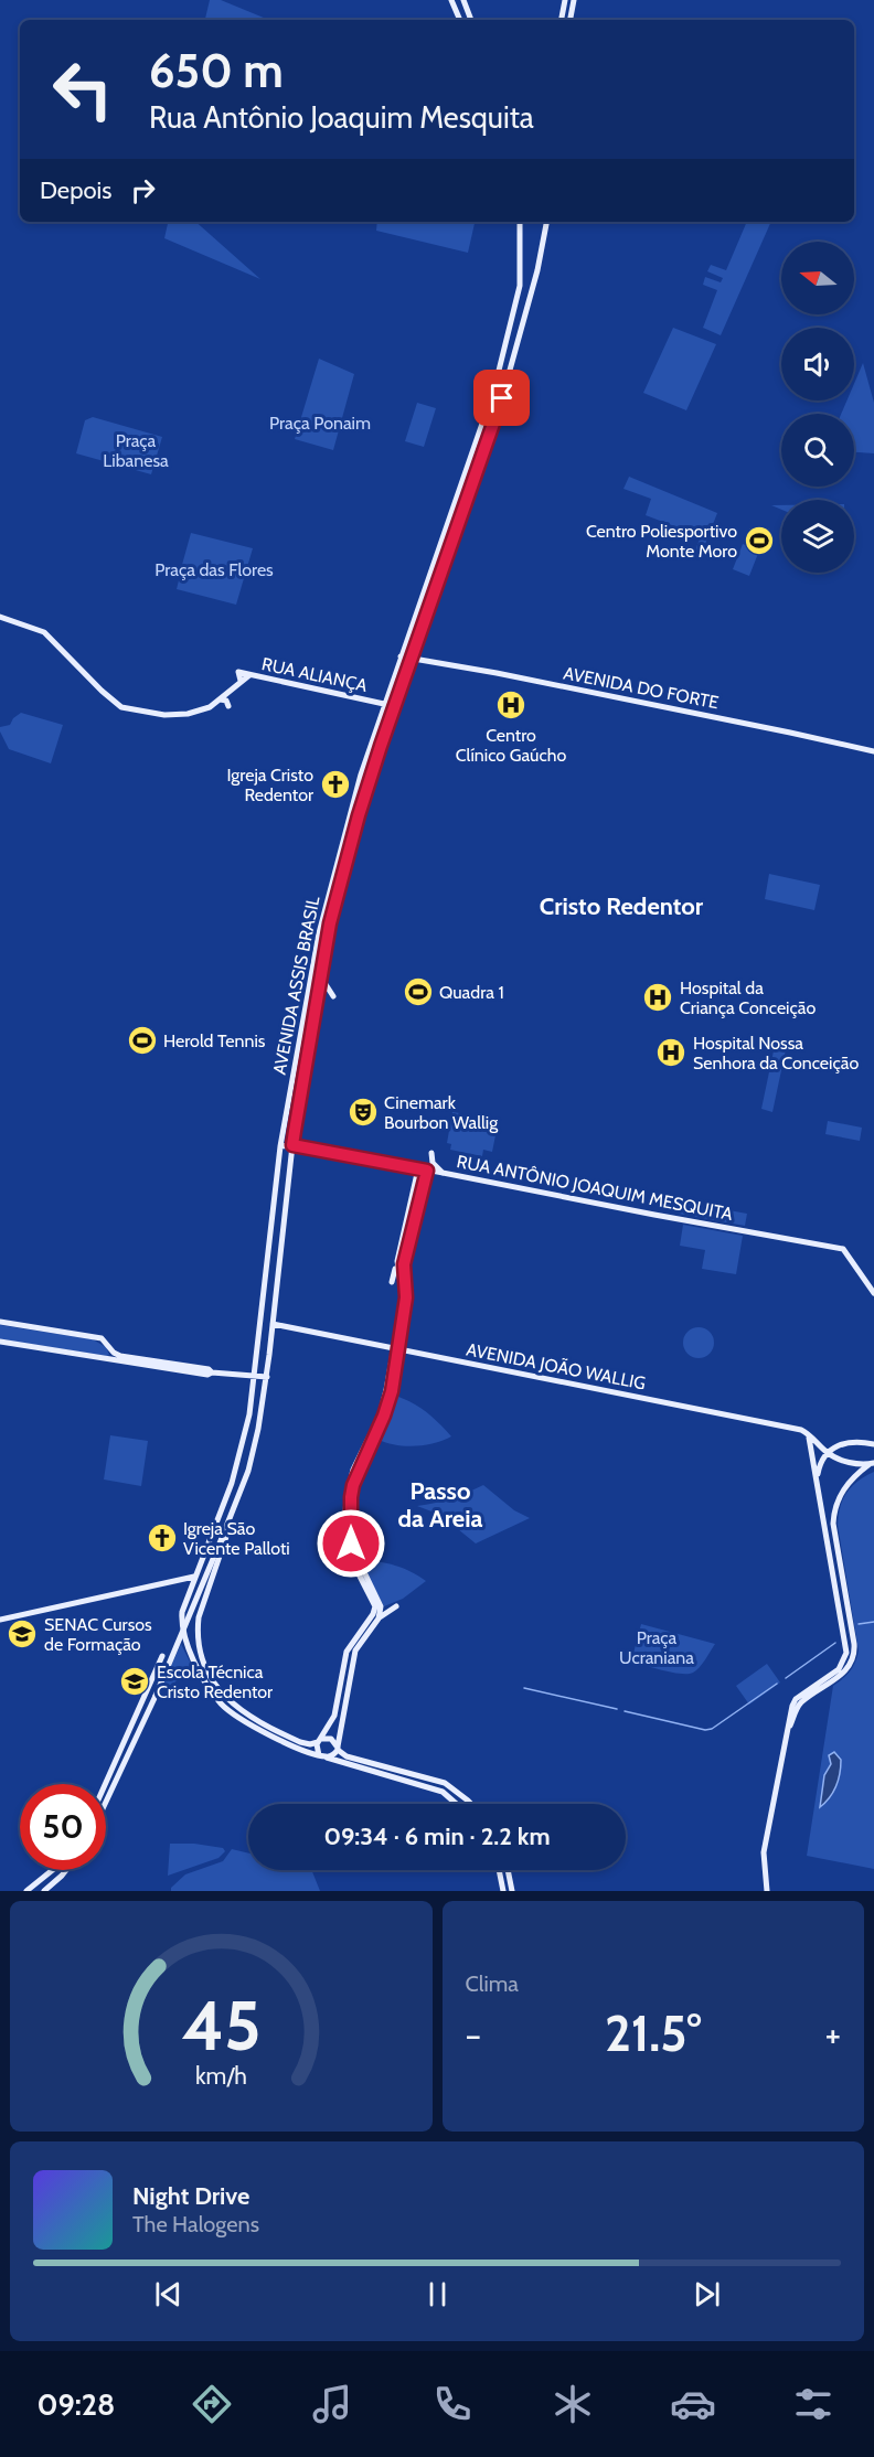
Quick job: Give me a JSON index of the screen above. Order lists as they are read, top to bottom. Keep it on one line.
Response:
{"streets":{"main road":["RUA ALIANÇA","AVENIDA DO FORTE","AVENIDA ASSIS BRASIL","RUA ANTÔNIO JOAQUIM MESQUITA","AVENIDA JOÃO WALLIG"]},"crossings":[["RUA ALIANÇA","AVENIDA ASSIS BRASIL"],["AVENIDA DO FORTE","AVENIDA ASSIS BRASIL"],["AVENIDA ASSIS BRASIL","RUA ANTÔNIO JOAQUIM MESQUITA"],["AVENIDA ASSIS BRASIL","AVENIDA JOÃO WALLIG"]],"districts":["Cristo Redentor","Passo da Areia"],"parks":["Praça Ponaim","Praça Libanesa","Praça das Flores","Praça Ucraniana"],"places":{"sports":["Centro Poliesportivo Monte Moro","Quadra 1","Herold Tennis"],"hospital":["Centro Clínico Gaúcho","Hospital da Criança Conceição","Hospital Nossa Senhora da Conceição"],"church":["Igreja Cristo Redentor","Igreja São Vicente Palloti"],"theatre":["Cinemark Bourbon Wallig"],"school or university":["SENAC Cursos de Formação","Escola Técnica Cristo Redentor"]},"north":"left","page":{"turn":["650 m","Rua Antônio Joaquim Mesquita"],"then":"Depois","limit":"50","trip":"09:34 · 6 min · 2.2 km","tile":"Clima","heat":["−","21.5°","+"],"song":["Night Drive","The Halogens"],"tabs":"09:28","gauge":["45","km/h"]}}
